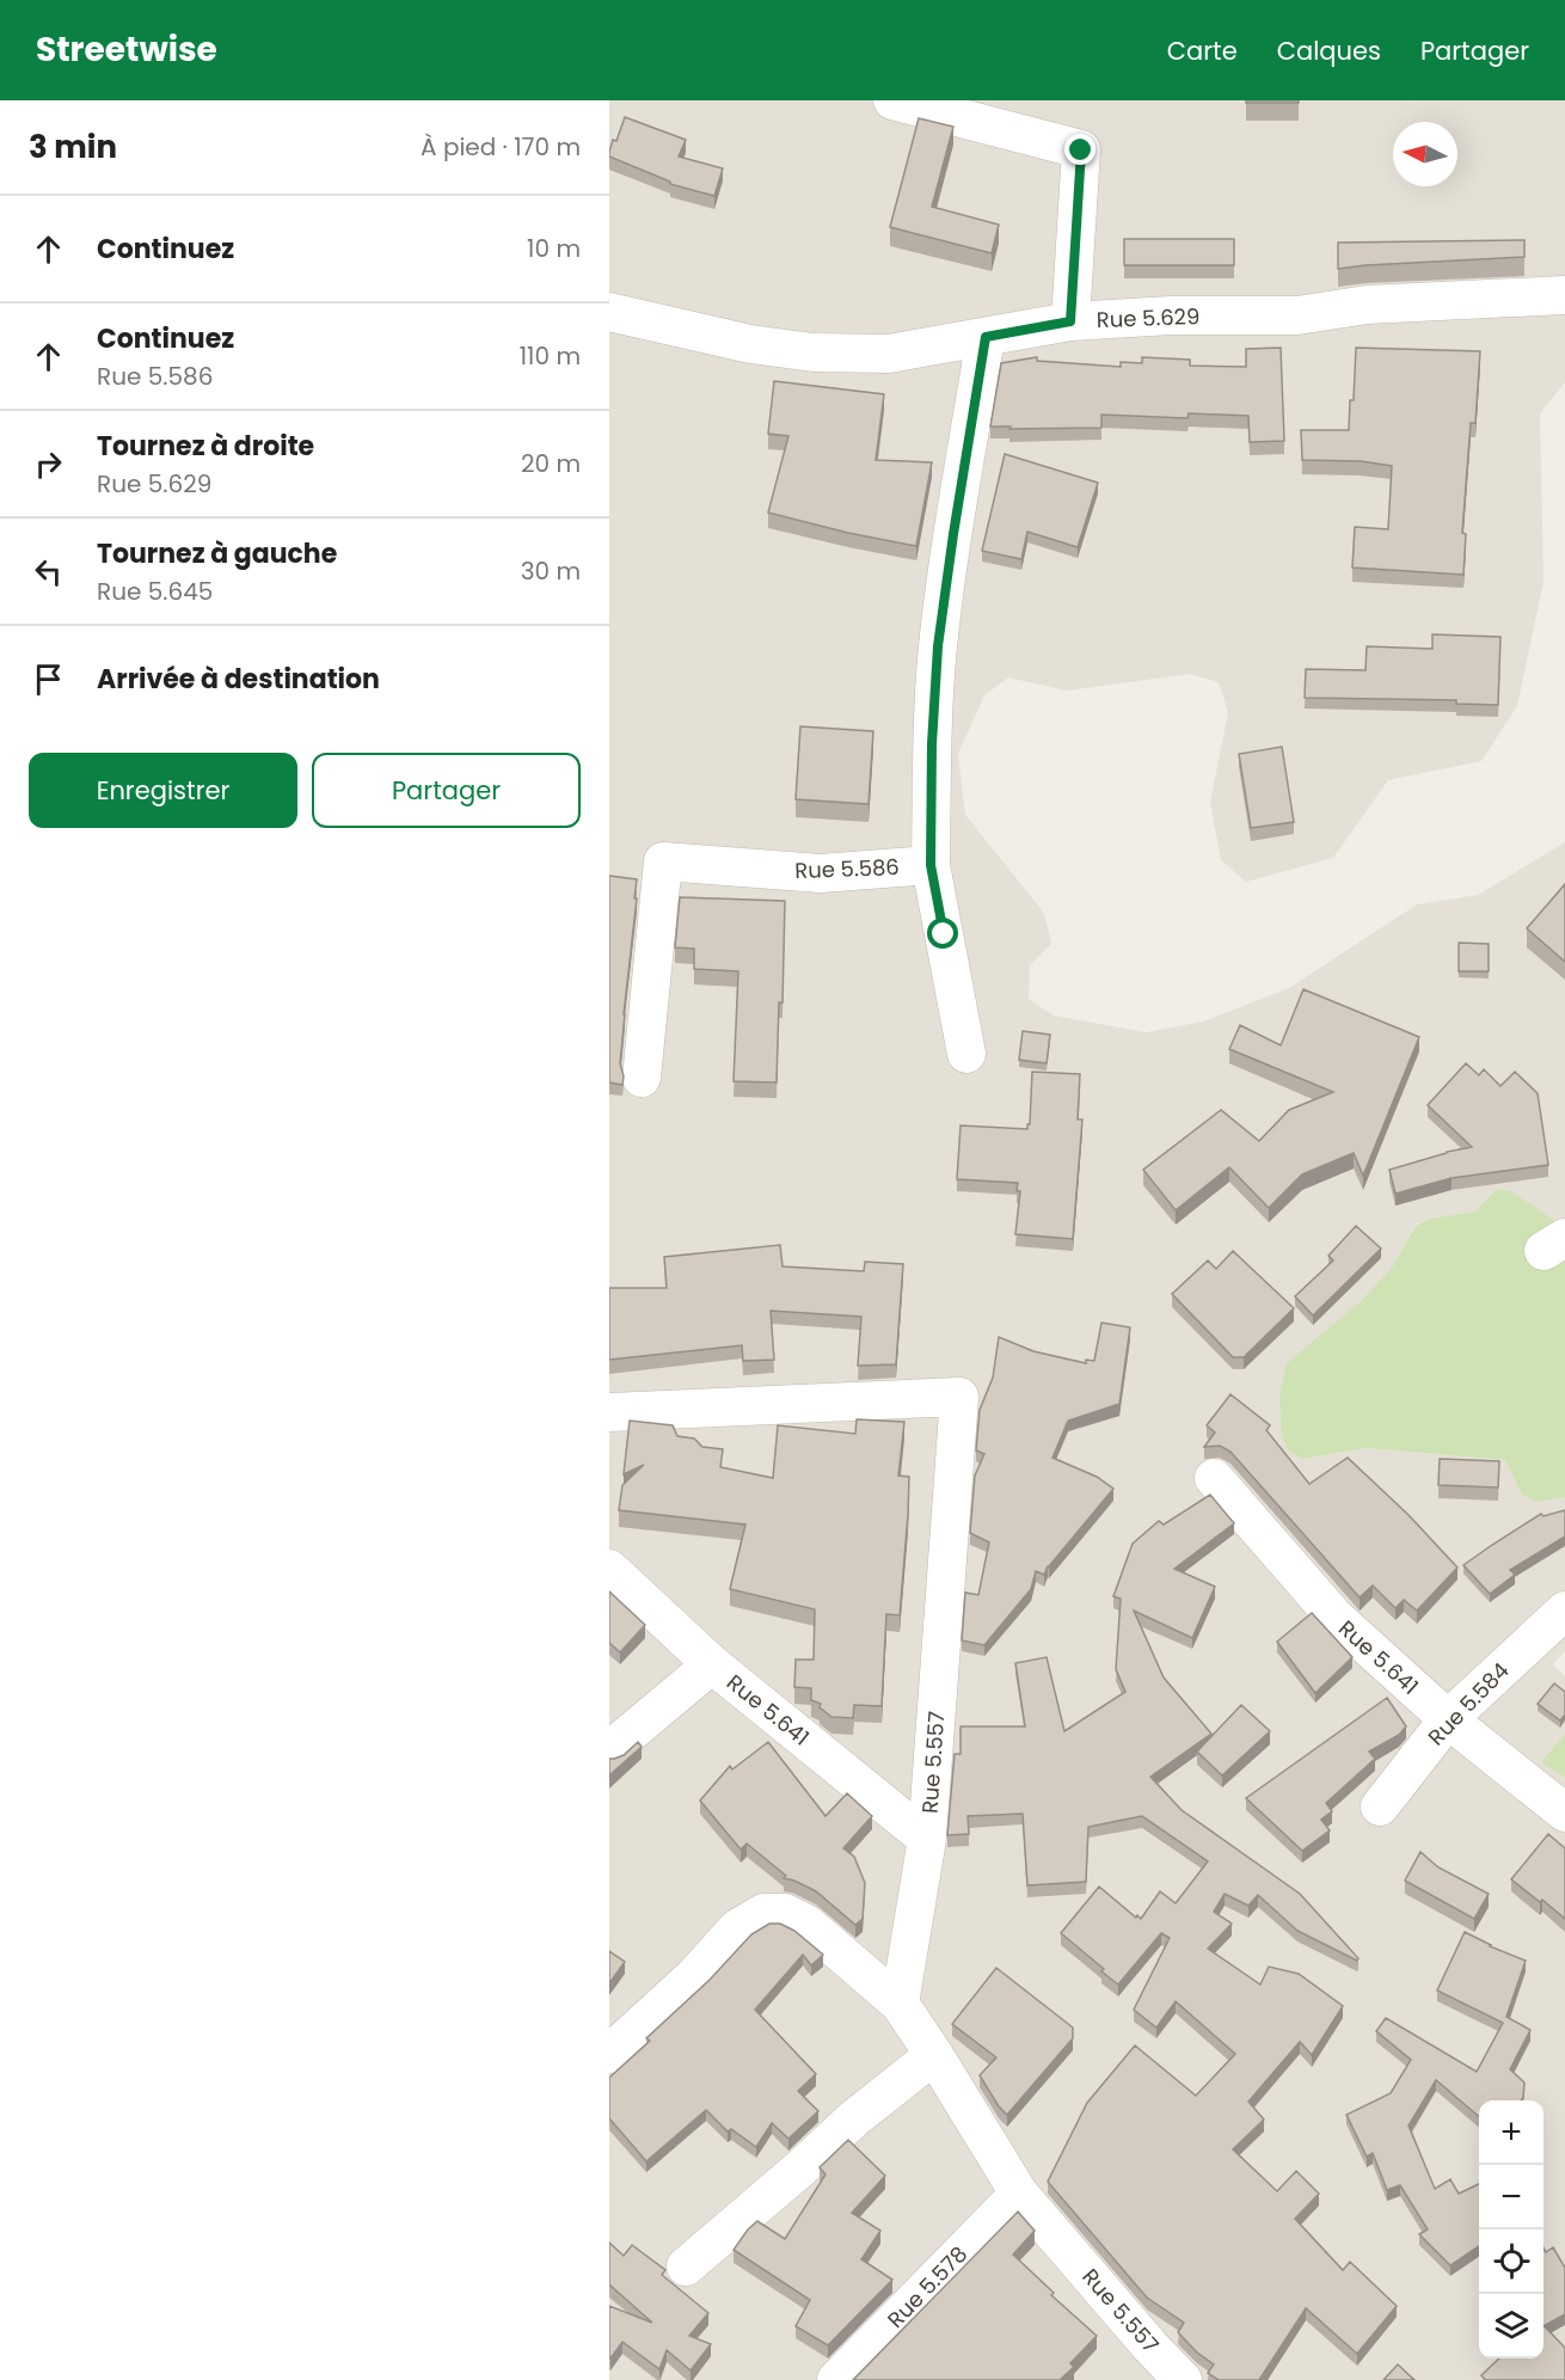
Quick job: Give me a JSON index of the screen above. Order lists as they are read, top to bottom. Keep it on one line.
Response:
{"streets":{"street":["Rue 5.629","Rue 5.586","Rue 5.641","Rue 5.584","Rue 5.557","Rue 5.578"]},"crossings":[["Rue 5.629","Rue 5.586"],["Rue 5.641","Rue 5.584"],["Rue 5.641","Rue 5.557"],["Rue 5.557","Rue 5.578"]],"north":"left","page":{"header":"Streetwise","nav":["Carte","Calques","Partager"],"heading":["3 min","À pied · 170 m"],"list":[["Continuez","10 m"],["Continuez","Rue 5.586","110 m"],["Tournez à droite","Rue 5.629","20 m"],["Tournez à gauche","Rue 5.645","30 m"],"Arrivée à destination"],"buttons":["Enregistrer","Partager"],"map_buttons":["+","−"]}}
